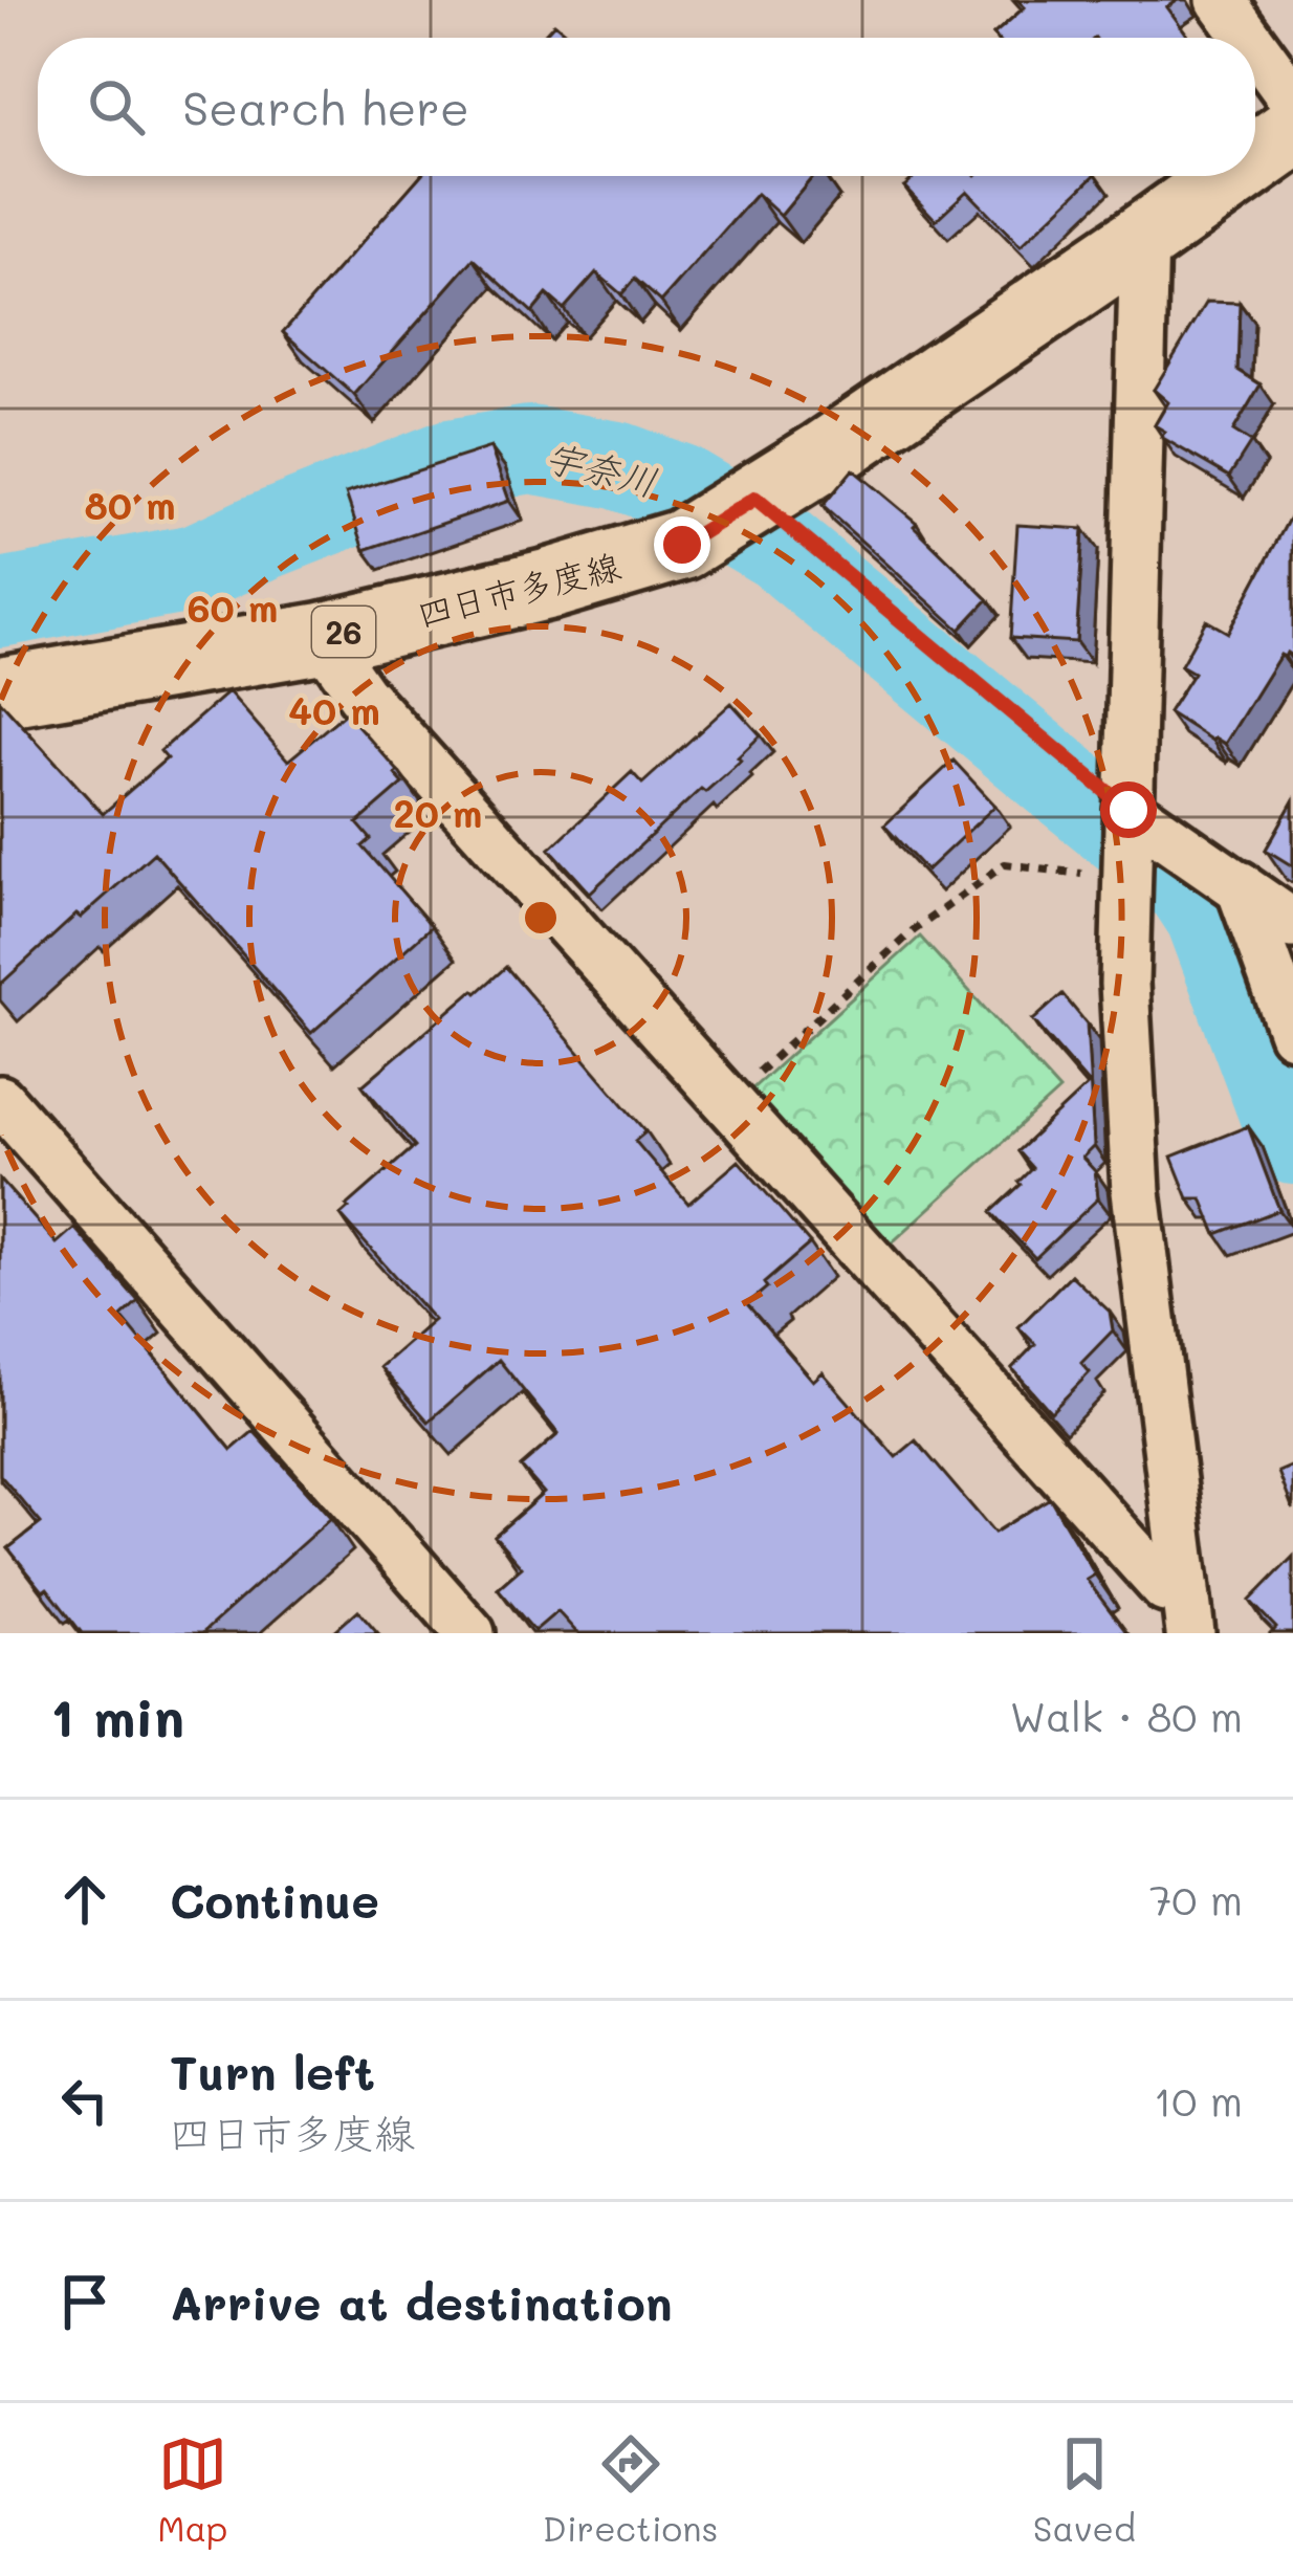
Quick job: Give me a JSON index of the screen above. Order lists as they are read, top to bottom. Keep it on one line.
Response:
{"streets":{"main road":["四日市多度線","26"]},"water":["宇奈川"],"page":{"search":"Search here","heading":["1 min","Walk · 80 m"],"list":[["Continue","70 m"],["Turn left","四日市多度線","10 m"],"Arrive at destination"],"nav":["Map","Directions","Saved"]},"rings":["80 m","60 m","40 m","20 m"]}
